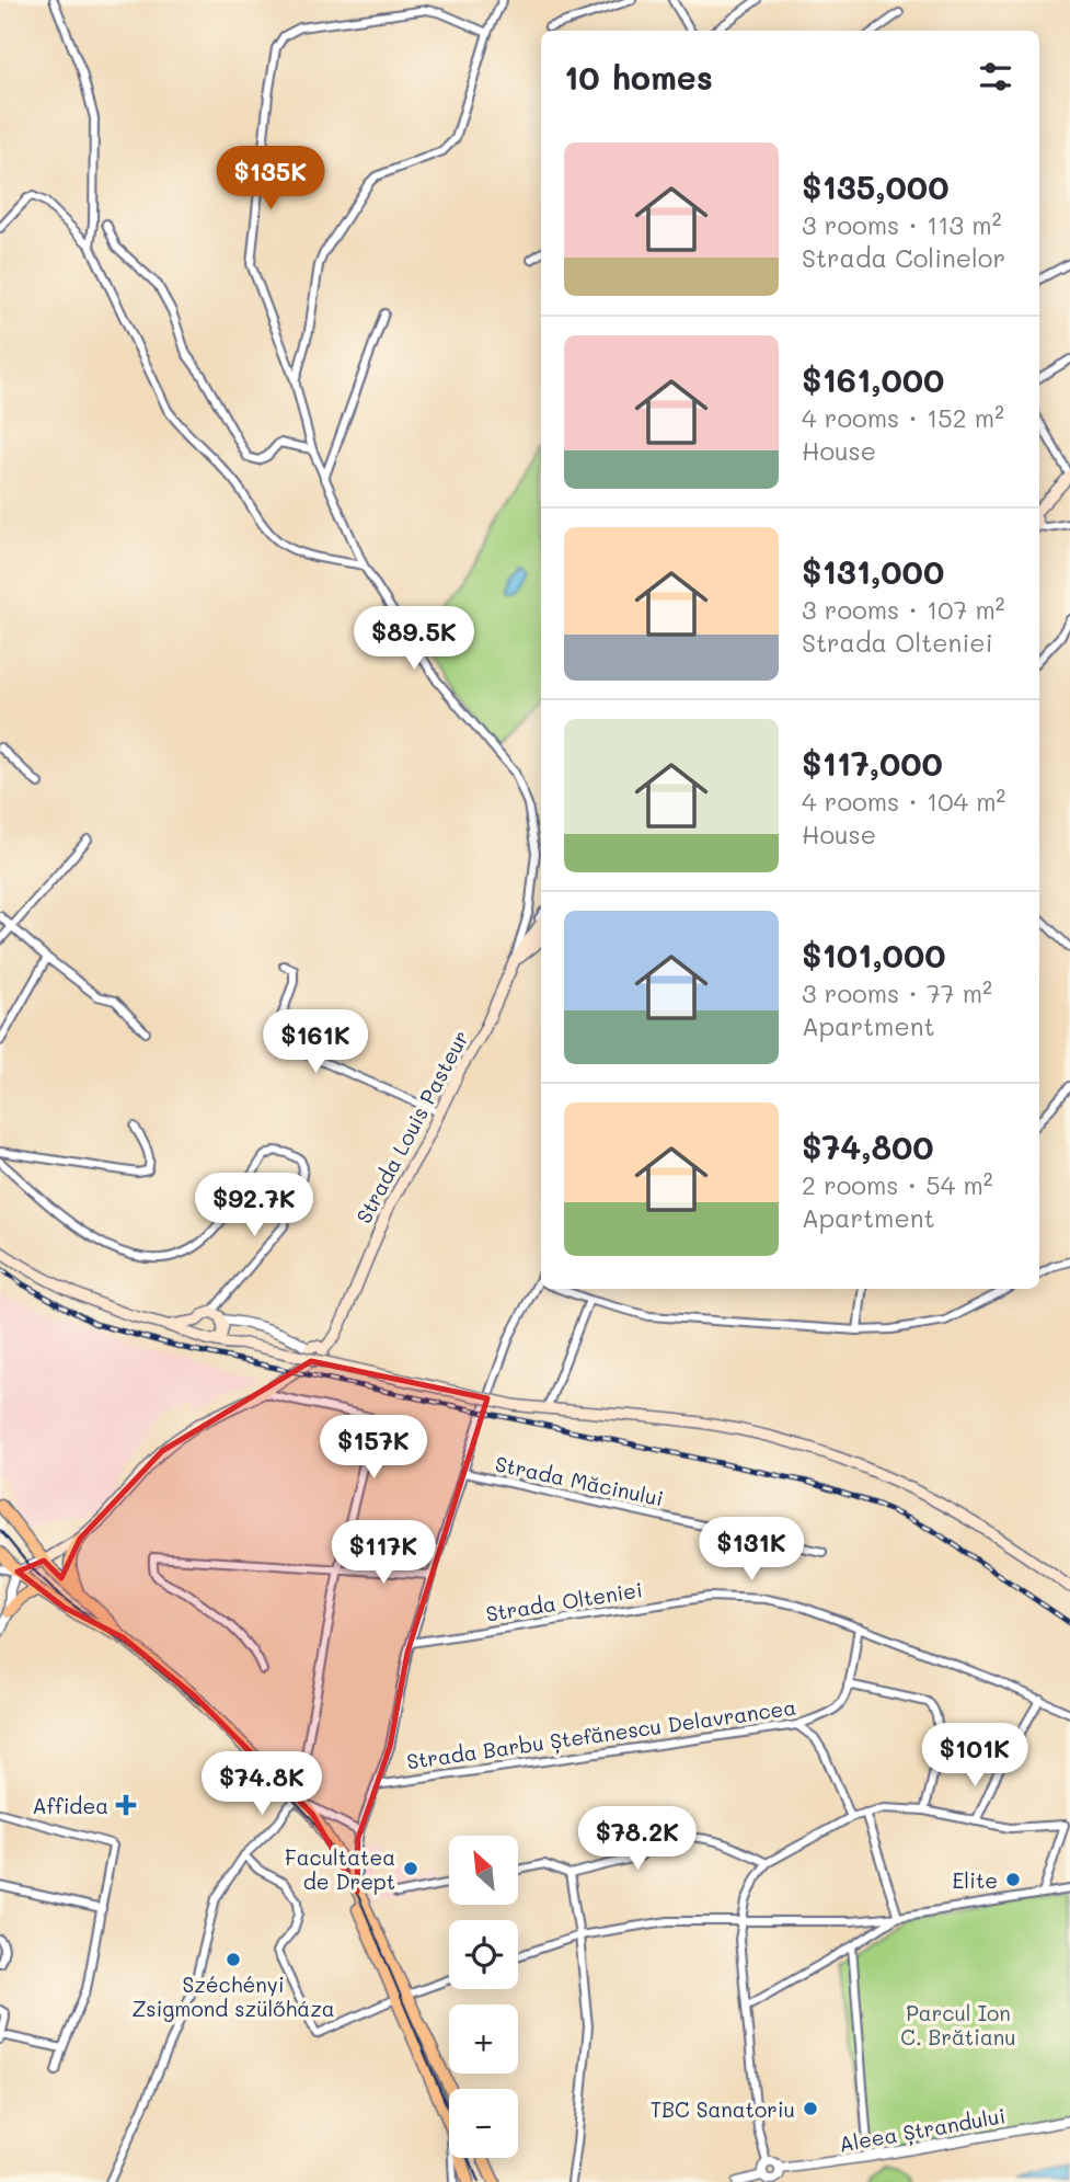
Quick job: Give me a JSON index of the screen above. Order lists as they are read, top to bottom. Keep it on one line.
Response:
{"streets":{"main road":["Strada Louis Pasteur"],"street":["Strada Măcinului","Strada Olteniei","Strada Barbu Ștefănescu Delavrancea","Aleea Ștrandului"]},"crossings":[["Strada Olteniei","Strada Barbu Ștefănescu Delavrancea"]],"parks":["Parcul Ion C. Brătianu"],"places":{"health":["Affidea"],"other":["Facultatea de Drept","Elite","Széchényi Zsigmond szülőháza","TBC Sanatoriu"]},"north":"top left","page":{"heading":"10 homes","list":[{"name":"$135,000","note":"3 rooms · 113 m² · Strada Colinelor"},{"name":"$161,000","note":"4 rooms · 152 m² · House"},{"name":"$131,000","note":"3 rooms · 107 m² · Strada Olteniei"},{"name":"$117,000","note":"4 rooms · 104 m² · House"},{"name":"$101,000","note":"3 rooms · 77 m² · Apartment"},{"name":"$74,800","note":"2 rooms · 54 m² · Apartment"}],"price":["$135K","$89.5K","$161K","$92.7K","$157K","$131K","$117K","$101K","$74.8K","$78.2K"],"map_buttons":["+","−"]}}
